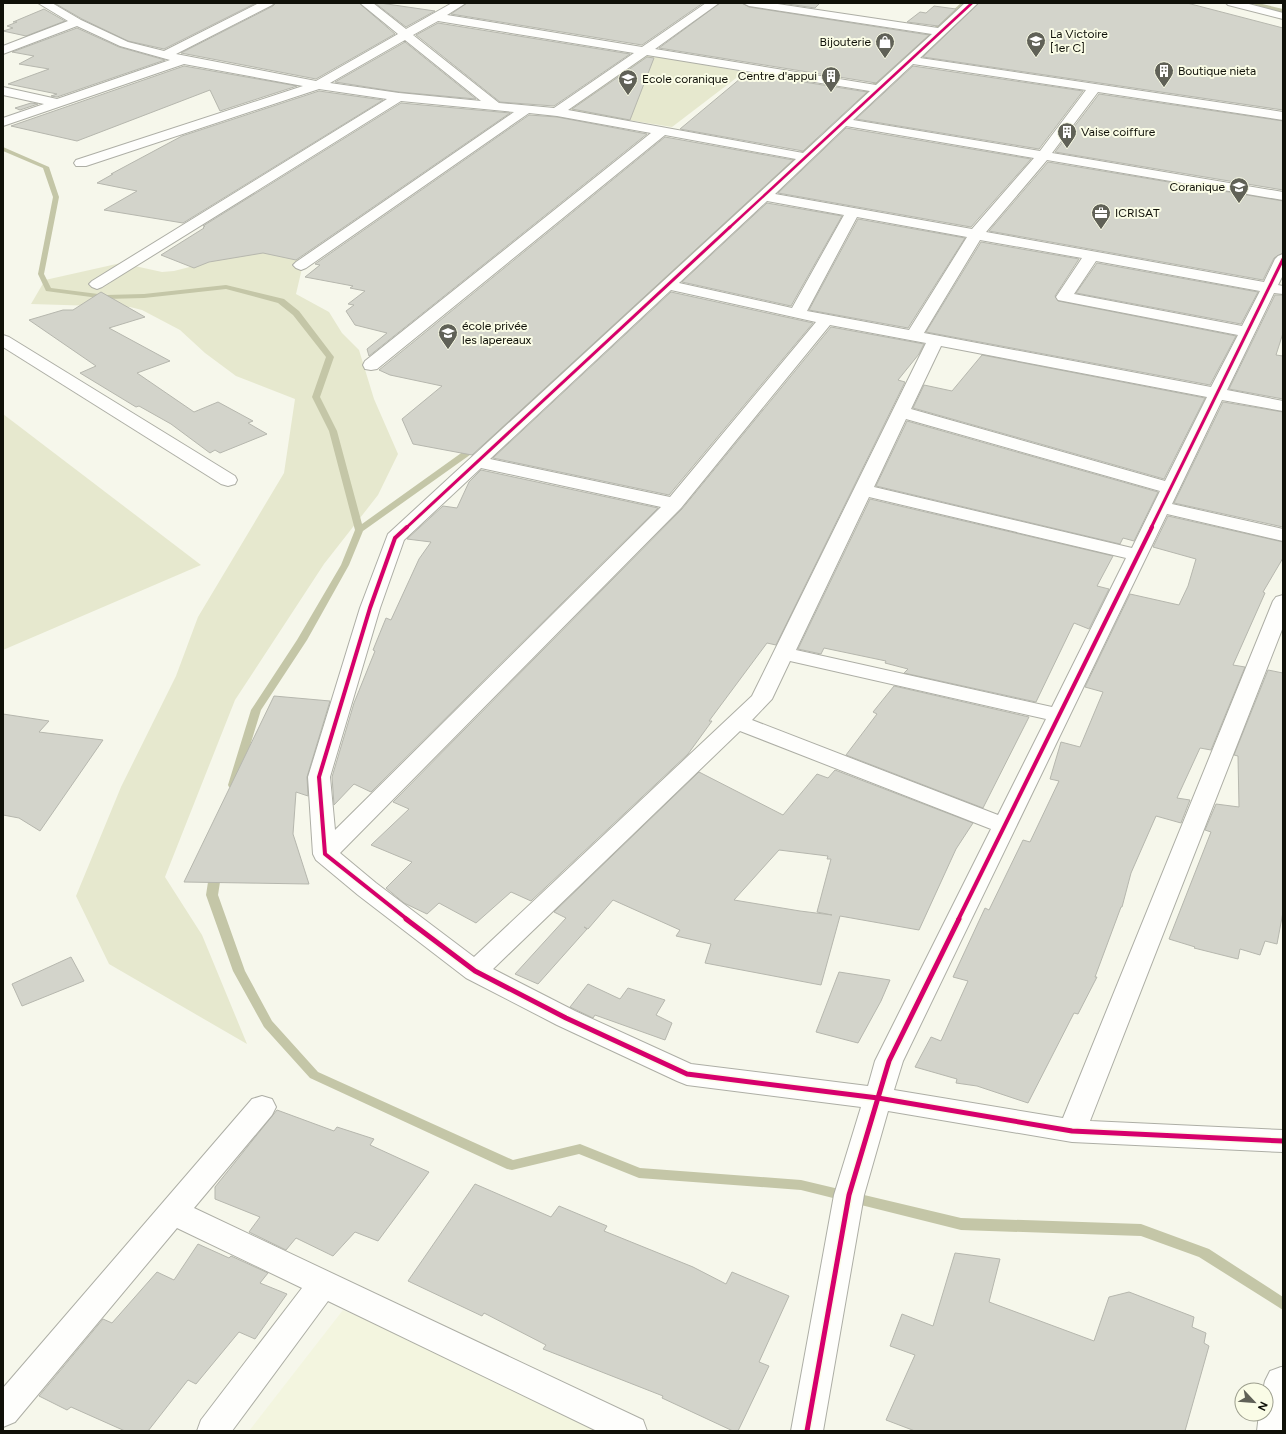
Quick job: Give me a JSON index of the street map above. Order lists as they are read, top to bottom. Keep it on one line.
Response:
{"places":{"school or university":["La Victoire [1er C]","Ecole coranique","Coranique","école privée les lapereaux"],"shop":["Bijouterie"],"building":["Boutique nieta","Centre d'appui","Vaise coiffure"],"office":["ICRISAT"]},"north":"bottom right"}
